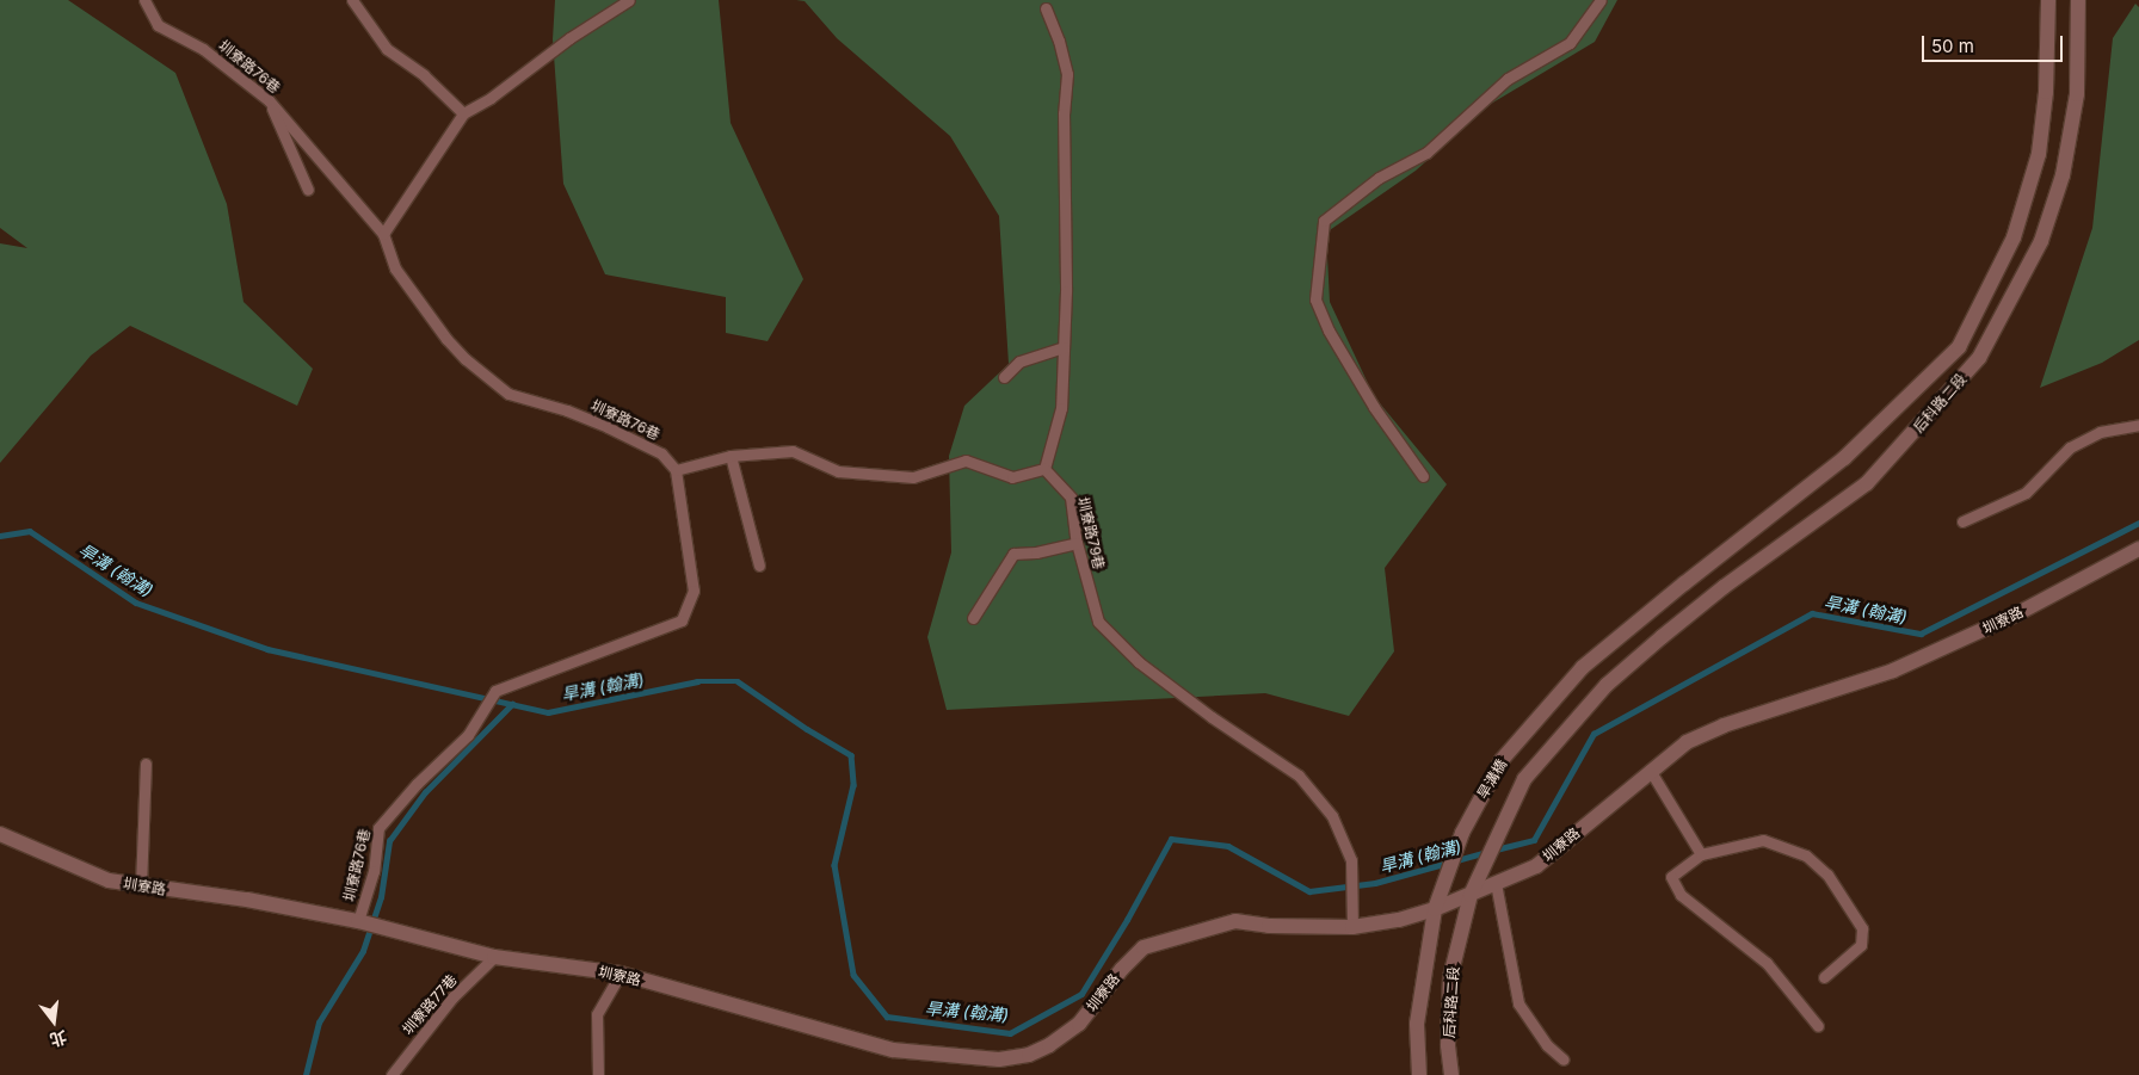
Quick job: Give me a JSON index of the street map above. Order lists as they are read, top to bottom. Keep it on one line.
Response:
{"streets":{"street":["后科路二段","圳寮路","旱溝橋"],"lane":["圳寮路76巷","圳寮路79巷","圳寮路77巷"]},"crossings":[["圳寮路76巷","圳寮路"],["后科路二段","圳寮路"],["后科路二段","旱溝橋"],["圳寮路79巷","圳寮路"],["圳寮路","旱溝橋"],["圳寮路","圳寮路77巷"]],"water":["旱溝 (翰溝)"],"scale_bar":"50 m","north":"bottom"}
